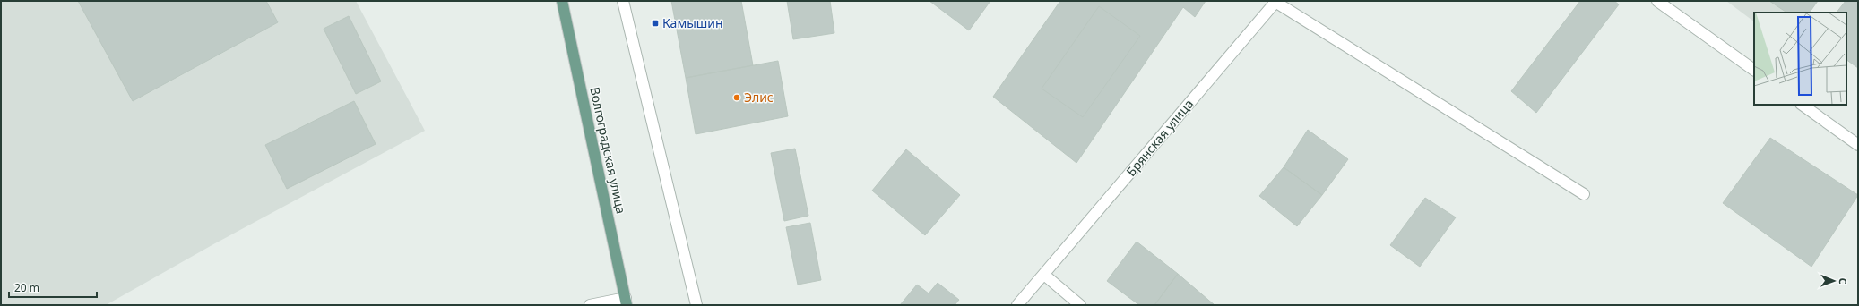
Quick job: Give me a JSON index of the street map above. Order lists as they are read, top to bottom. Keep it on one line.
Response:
{"streets":{"main road":["Волгоградская улица"],"street":["Брянская улица"]},"places":{"transit":["Камышин"],"other":["Элис"]},"scale_bar":"20 m","north":"right"}
